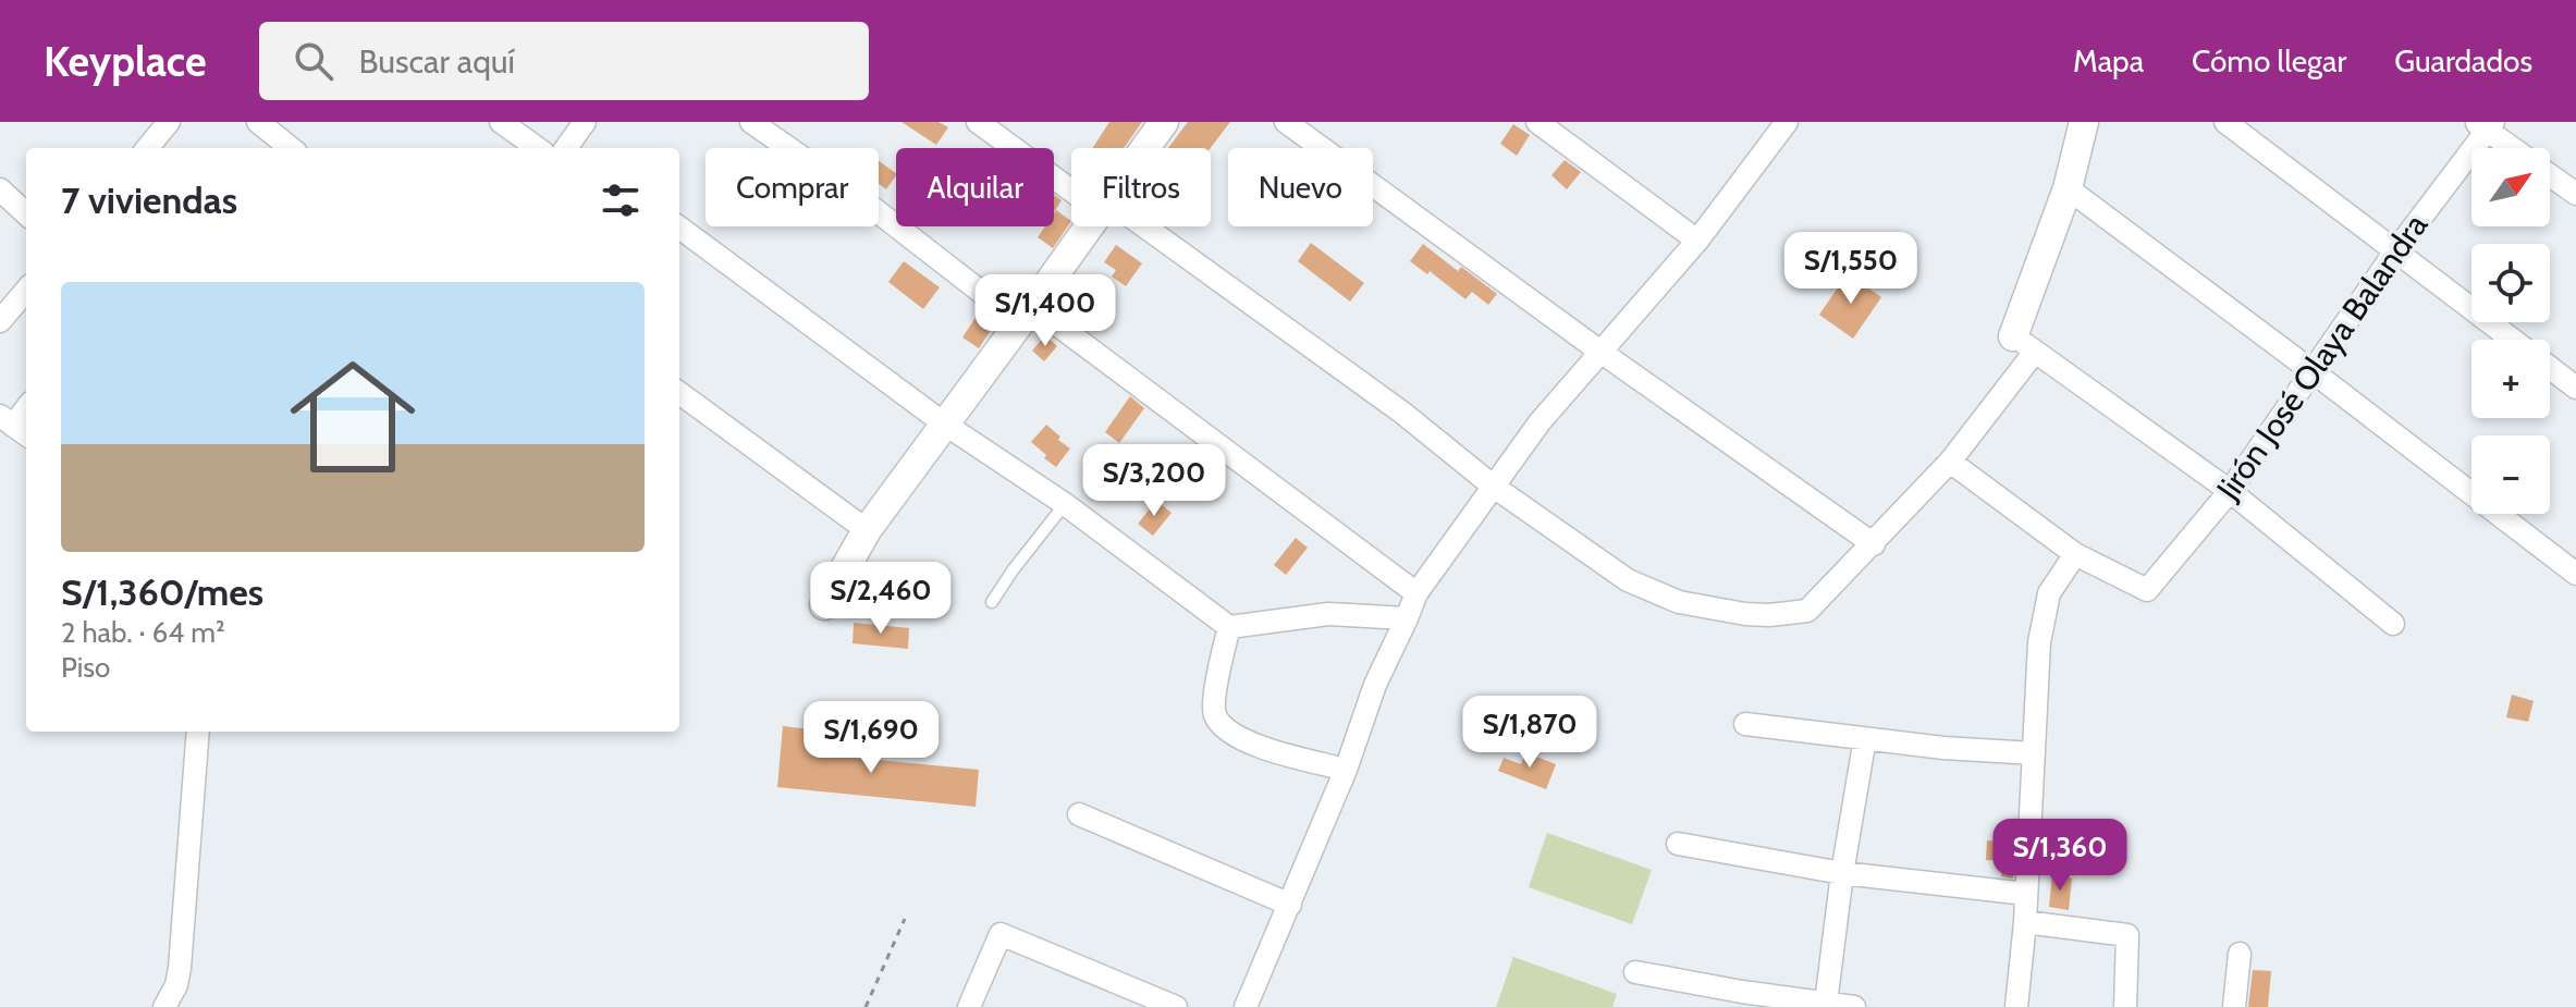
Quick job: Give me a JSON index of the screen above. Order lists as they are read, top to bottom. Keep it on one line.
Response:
{"streets":{"street":["Jirón José Olaya Balandra"]},"north":"top right","page":{"header":"Keyplace","search":"Buscar aquí","nav":["Mapa","Cómo llegar","Guardados"],"map_buttons":["+","−"],"chip":["Comprar","Alquilar","Filtros","Nuevo"],"heading":"7 viviendas","price":["S/1,550","S/1,400","S/3,200","S/2,460","S/1,870","S/1,690","S/1,360"],"list":[{"name":"S/1,360/mes","note":"2 hab. · 64 m² · Piso"}]}}
